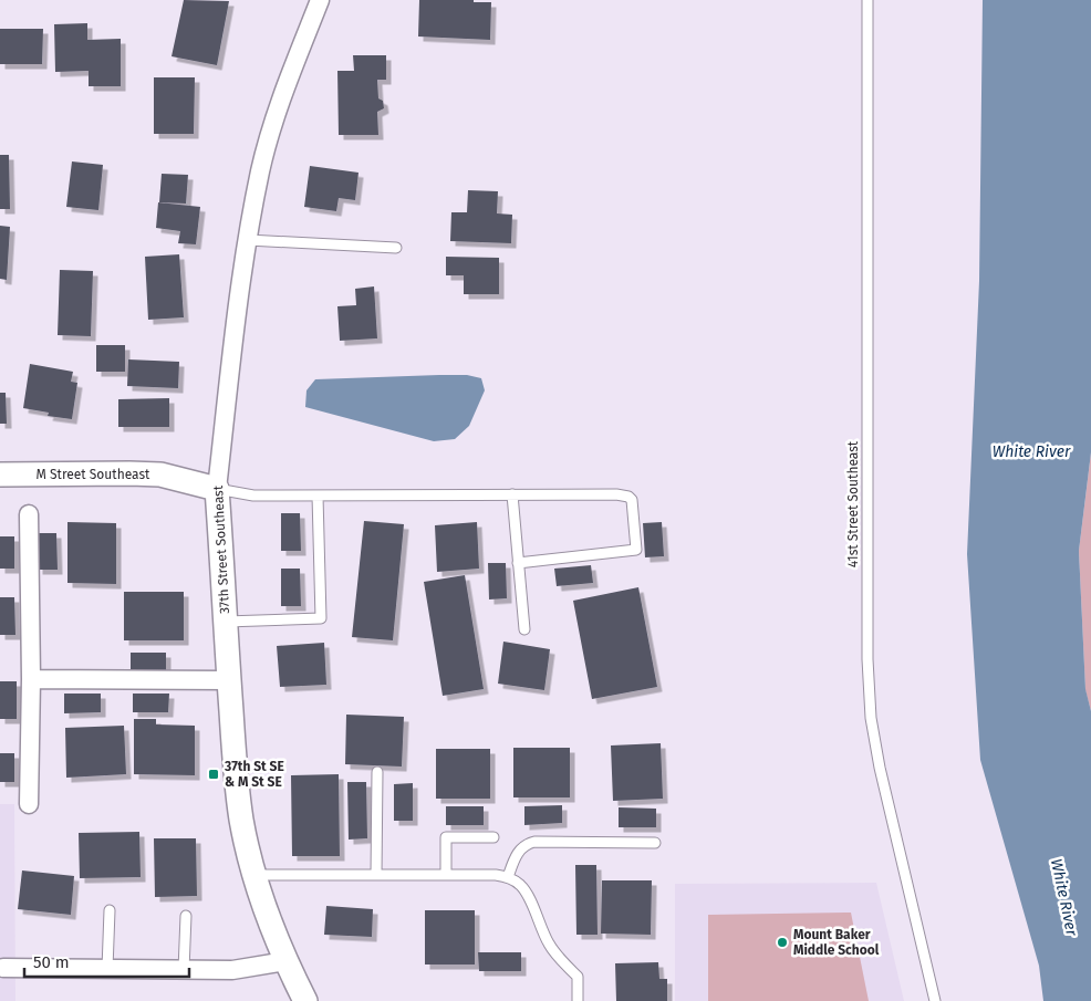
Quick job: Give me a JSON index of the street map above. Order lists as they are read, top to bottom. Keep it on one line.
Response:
{"streets":{"street":["M Street Southeast","37th Street Southeast"],"lane":["41st Street Southeast"]},"crossings":[["M Street Southeast","37th Street Southeast"]],"water":["White River"],"places":{"transit":["37th St SE & M St SE"],"other":["Mount Baker Middle School"]},"scale_bar":"50 m"}
